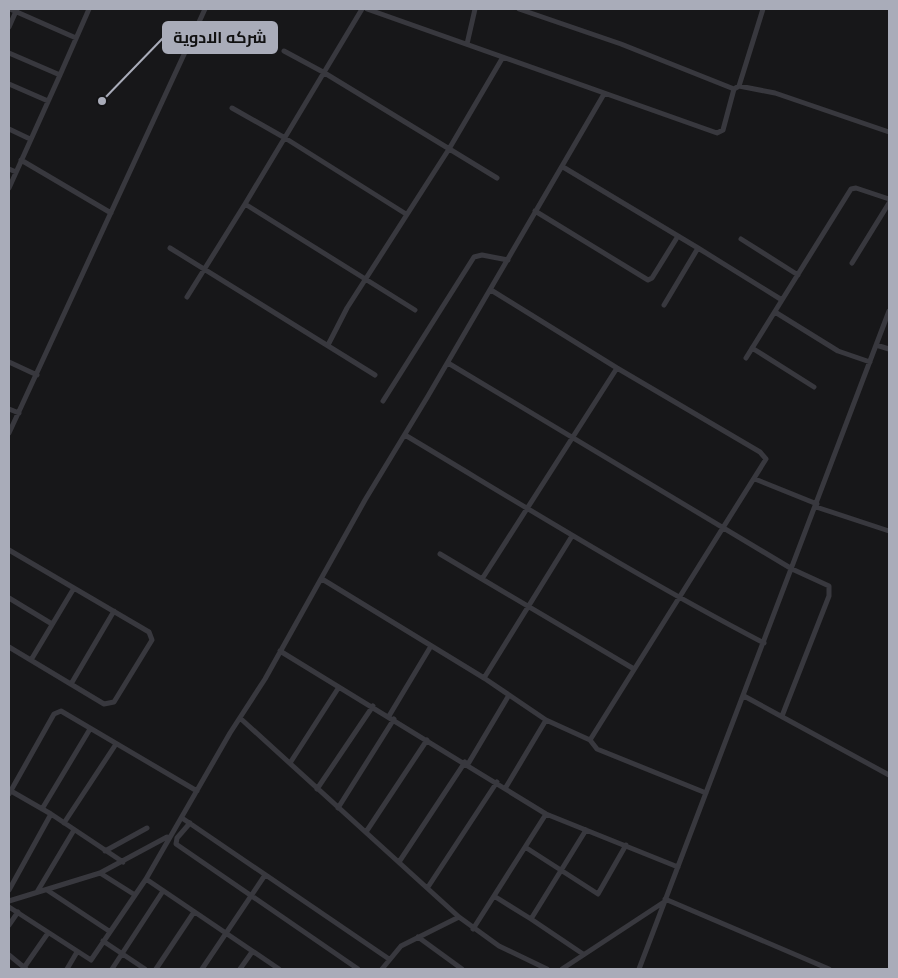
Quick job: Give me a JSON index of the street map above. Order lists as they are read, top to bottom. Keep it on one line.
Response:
{"places":["شركه الادوية"]}
